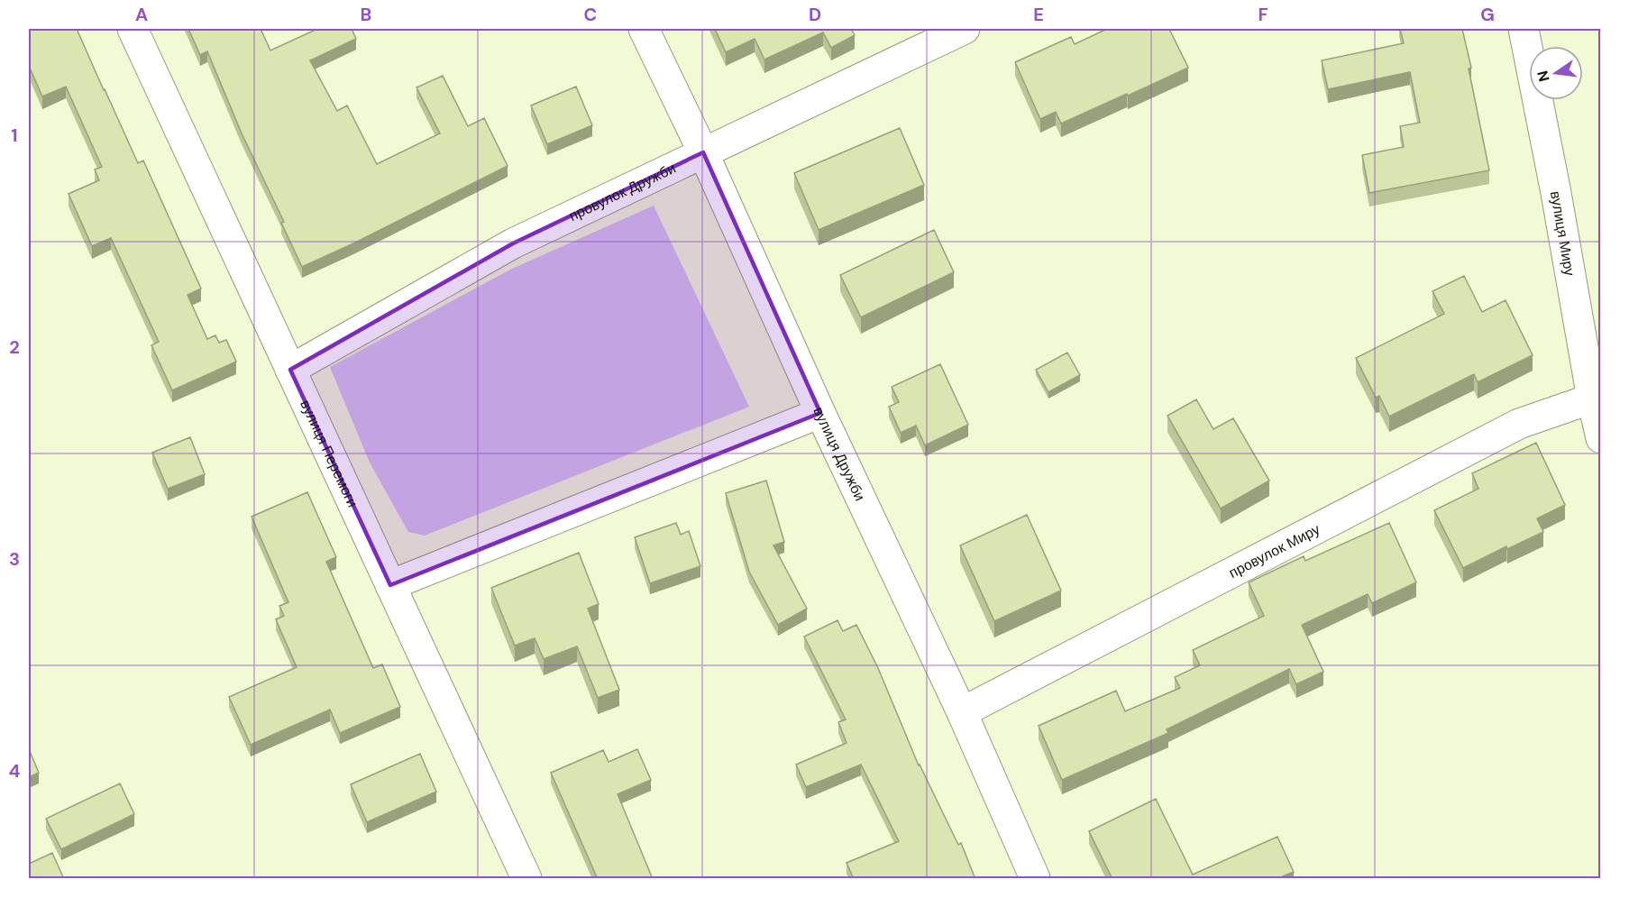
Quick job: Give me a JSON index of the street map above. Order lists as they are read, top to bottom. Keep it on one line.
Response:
{"streets":{"street":["провулок Дружби","вулиця Миру","вулиця Перемоги","вулиця Дружби","провулок Миру"]},"crossings":[["провулок Дружби","вулиця Перемоги"],["провулок Дружби","вулиця Дружби"],["вулиця Миру","провулок Миру"],["вулиця Дружби","провулок Миру"]],"north":"left","grid":{"columns":["A","B","C","D","E","F","G"],"rows":["1","2","3","4"]}}
